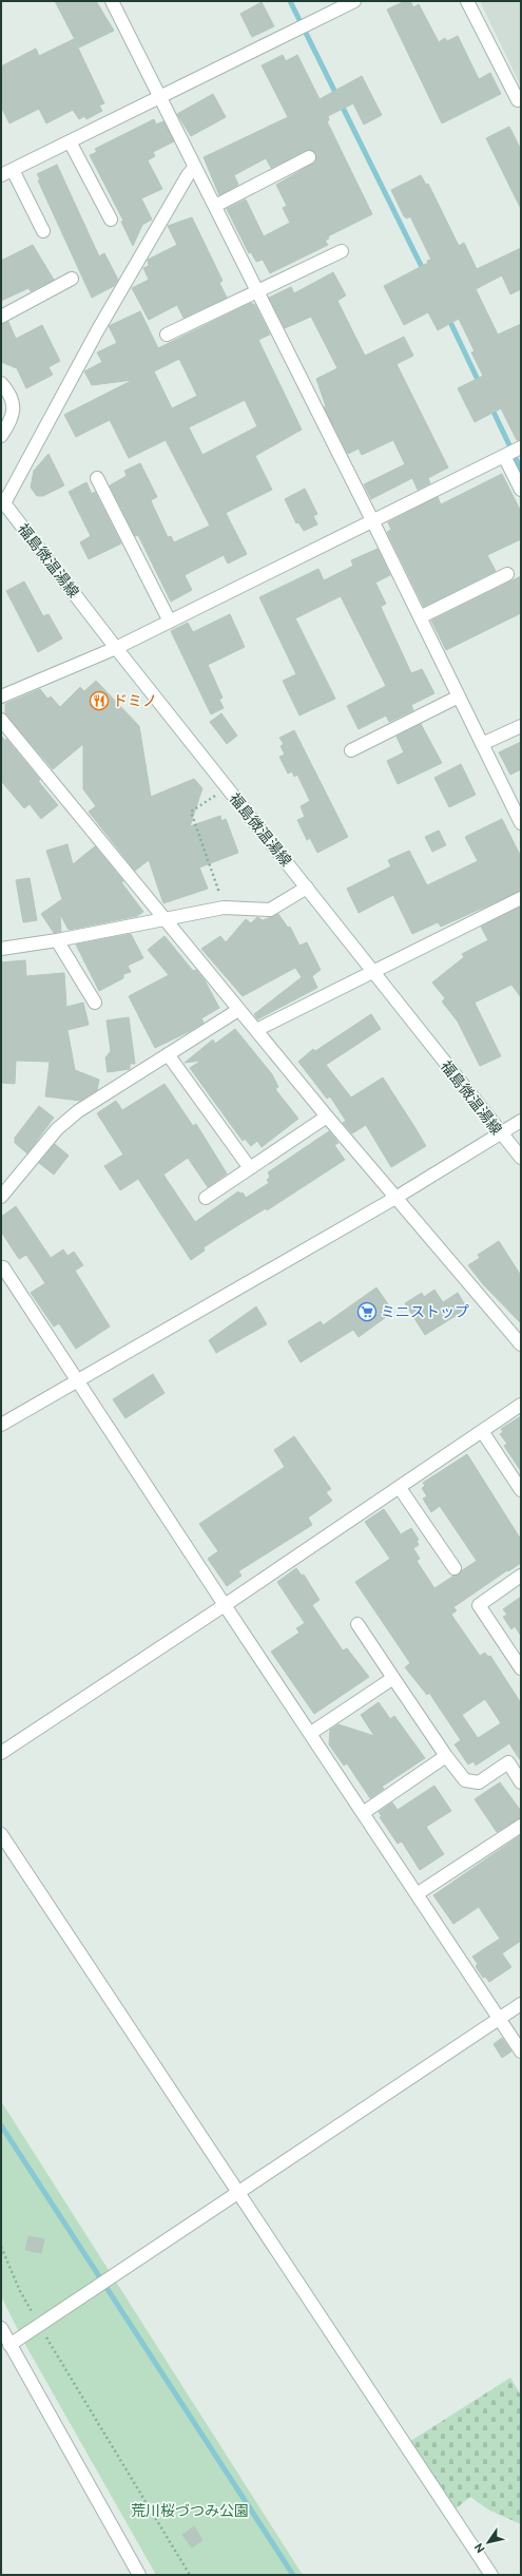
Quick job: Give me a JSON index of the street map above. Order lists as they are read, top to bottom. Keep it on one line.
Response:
{"streets":{"street":["福島微温湯線"]},"parks":["荒川桜づつみ公園"],"places":{"restaurant":["ドミノ"],"supermarket":["ミニストップ"]},"north":"bottom left"}
